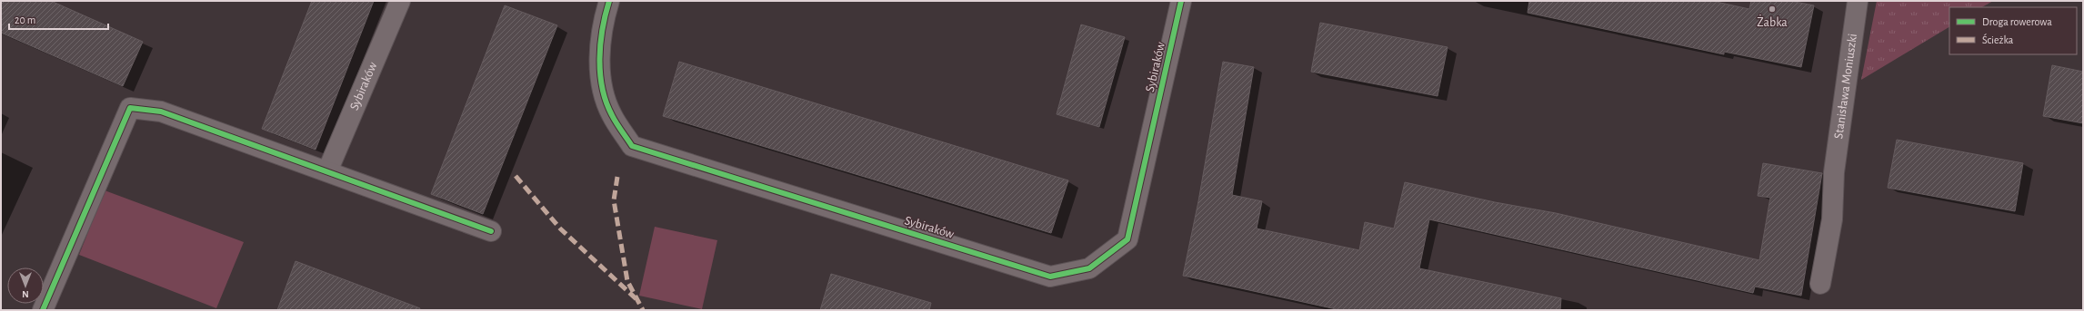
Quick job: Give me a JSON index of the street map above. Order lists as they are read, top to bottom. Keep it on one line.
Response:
{"streets":{"street":["Sybiraków","Stanisława Moniuszki"]},"places":["Żabka"],"legend":["Droga rowerowa","Ścieżka"],"scale_bar":"20 m","north":"bottom"}
